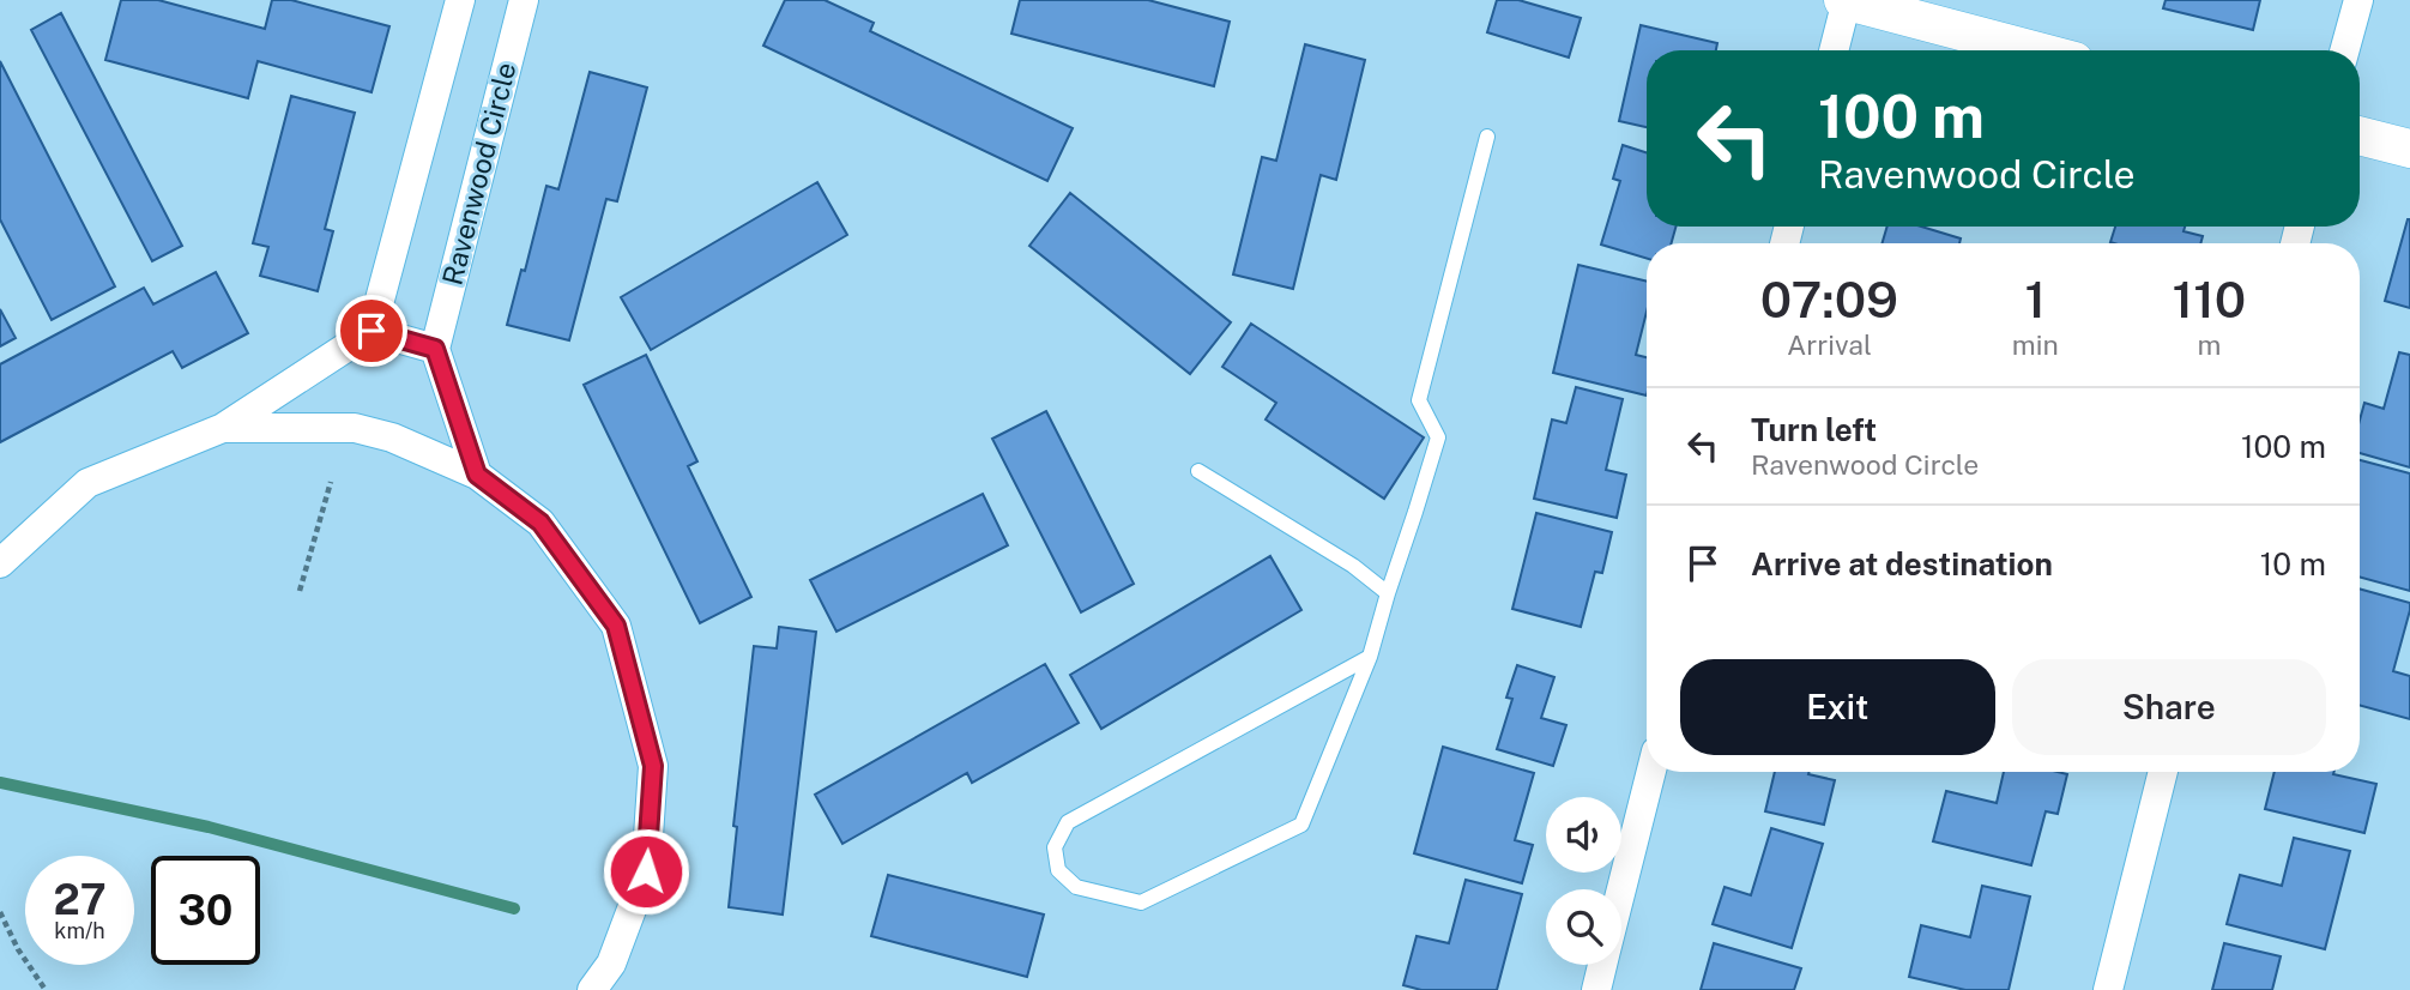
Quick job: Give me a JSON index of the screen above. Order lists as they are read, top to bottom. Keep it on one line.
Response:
{"streets":{"street":["Ravenwood Circle"]},"page":{"turn":["100 m","Ravenwood Circle"],"eta":["07:09","Arrival","1","min","110","m"],"list":[{"name":"Turn left","note":"Ravenwood Circle","value":"100 m"},{"name":"Arrive at destination","value":"10 m"}],"buttons":["Exit","Share"],"speed":"27 km/h","limit":"30"}}
